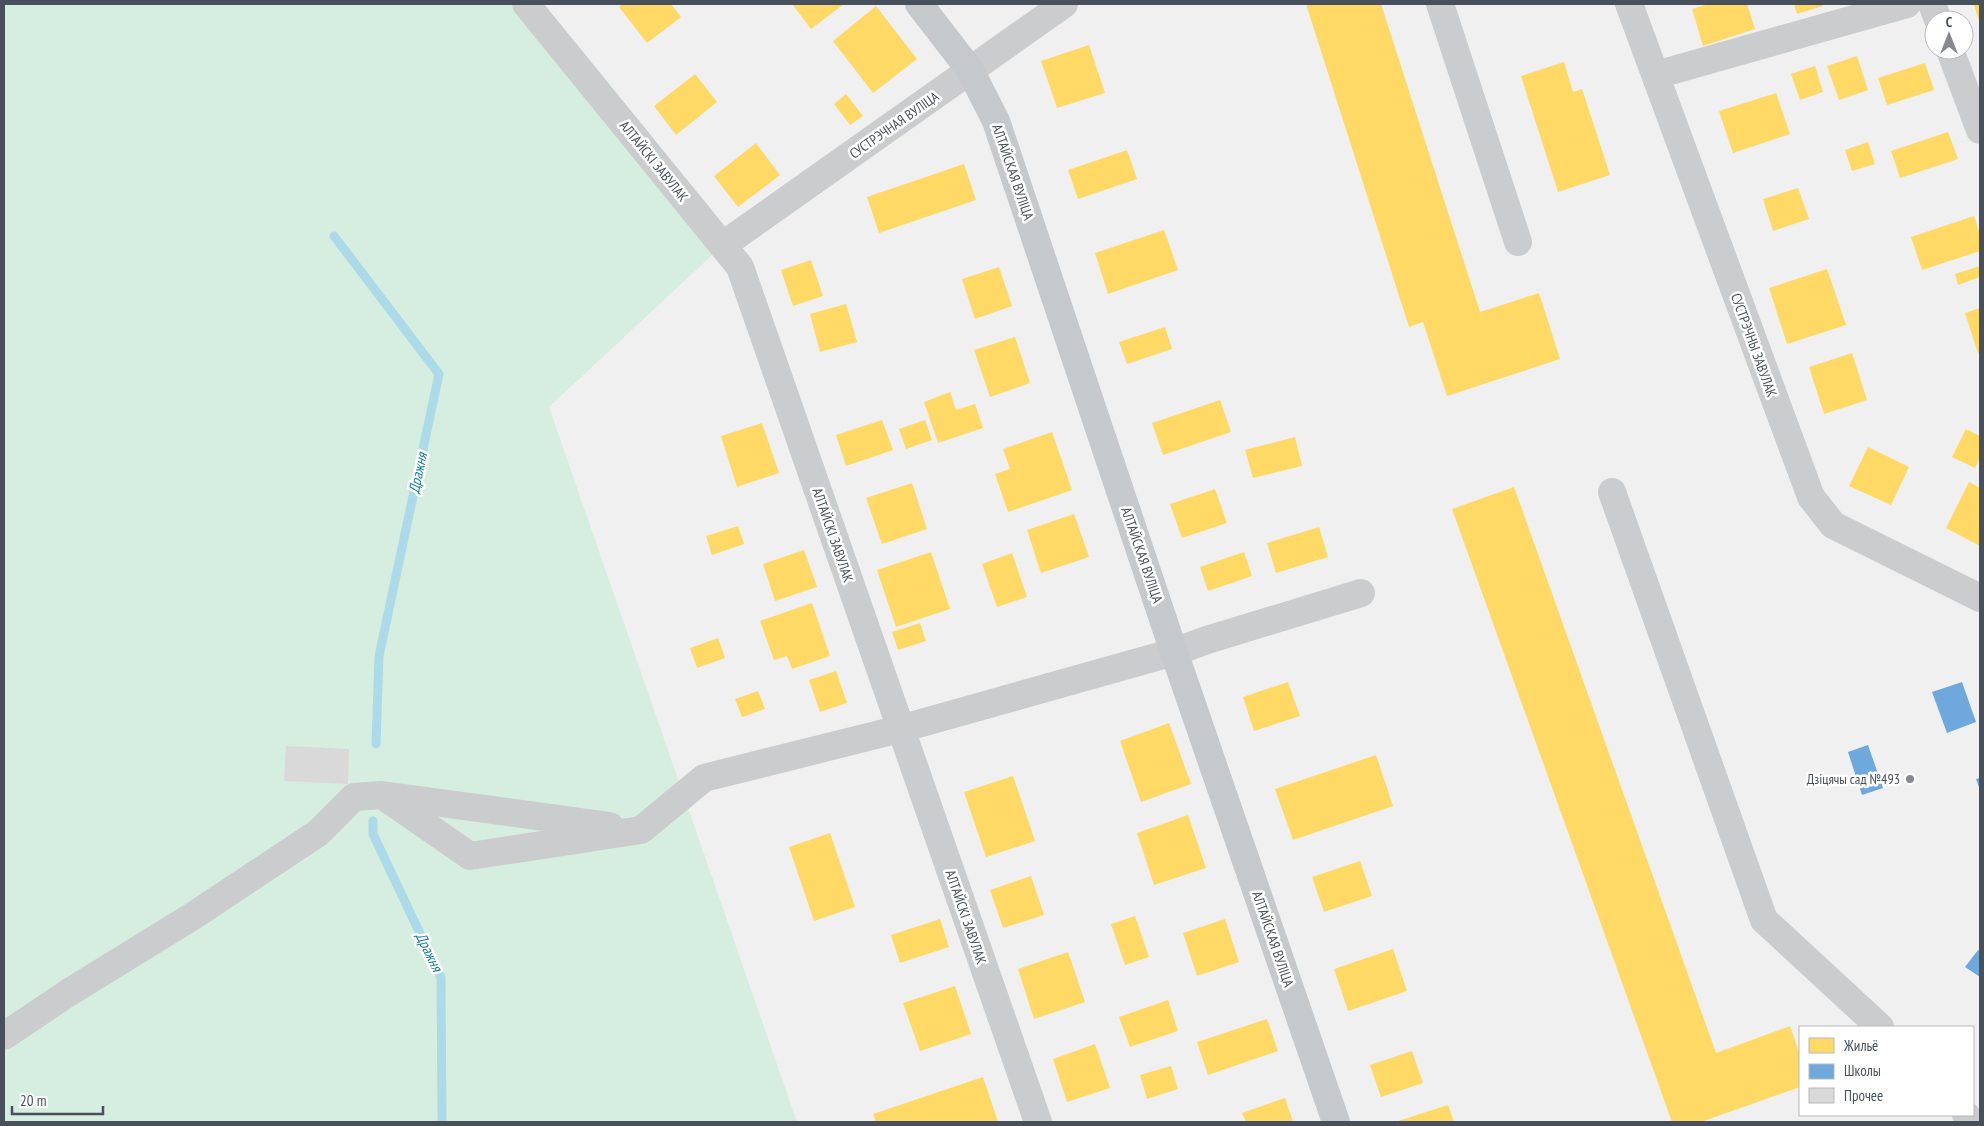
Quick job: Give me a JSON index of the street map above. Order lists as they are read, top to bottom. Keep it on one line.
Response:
{"streets":{"main road":["АЛТАЙСКАЯ ВУЛІЦА"],"street":["СУСТРЭЧНАЯ ВУЛІЦА","АЛТАЙСКІ ЗАВУЛАК","СУСТРЭЧНЫ ЗАВУЛАК"]},"crossings":[["СУСТРЭЧНАЯ ВУЛІЦА","АЛТАЙСКІ ЗАВУЛАК"],["СУСТРЭЧНАЯ ВУЛІЦА","АЛТАЙСКАЯ ВУЛІЦА"]],"water":["Дражня"],"places":["Дзіцячы сад №493"],"legend":["Жильё","Школы","Прочее"],"scale_bar":"20 m","north":"top"}
